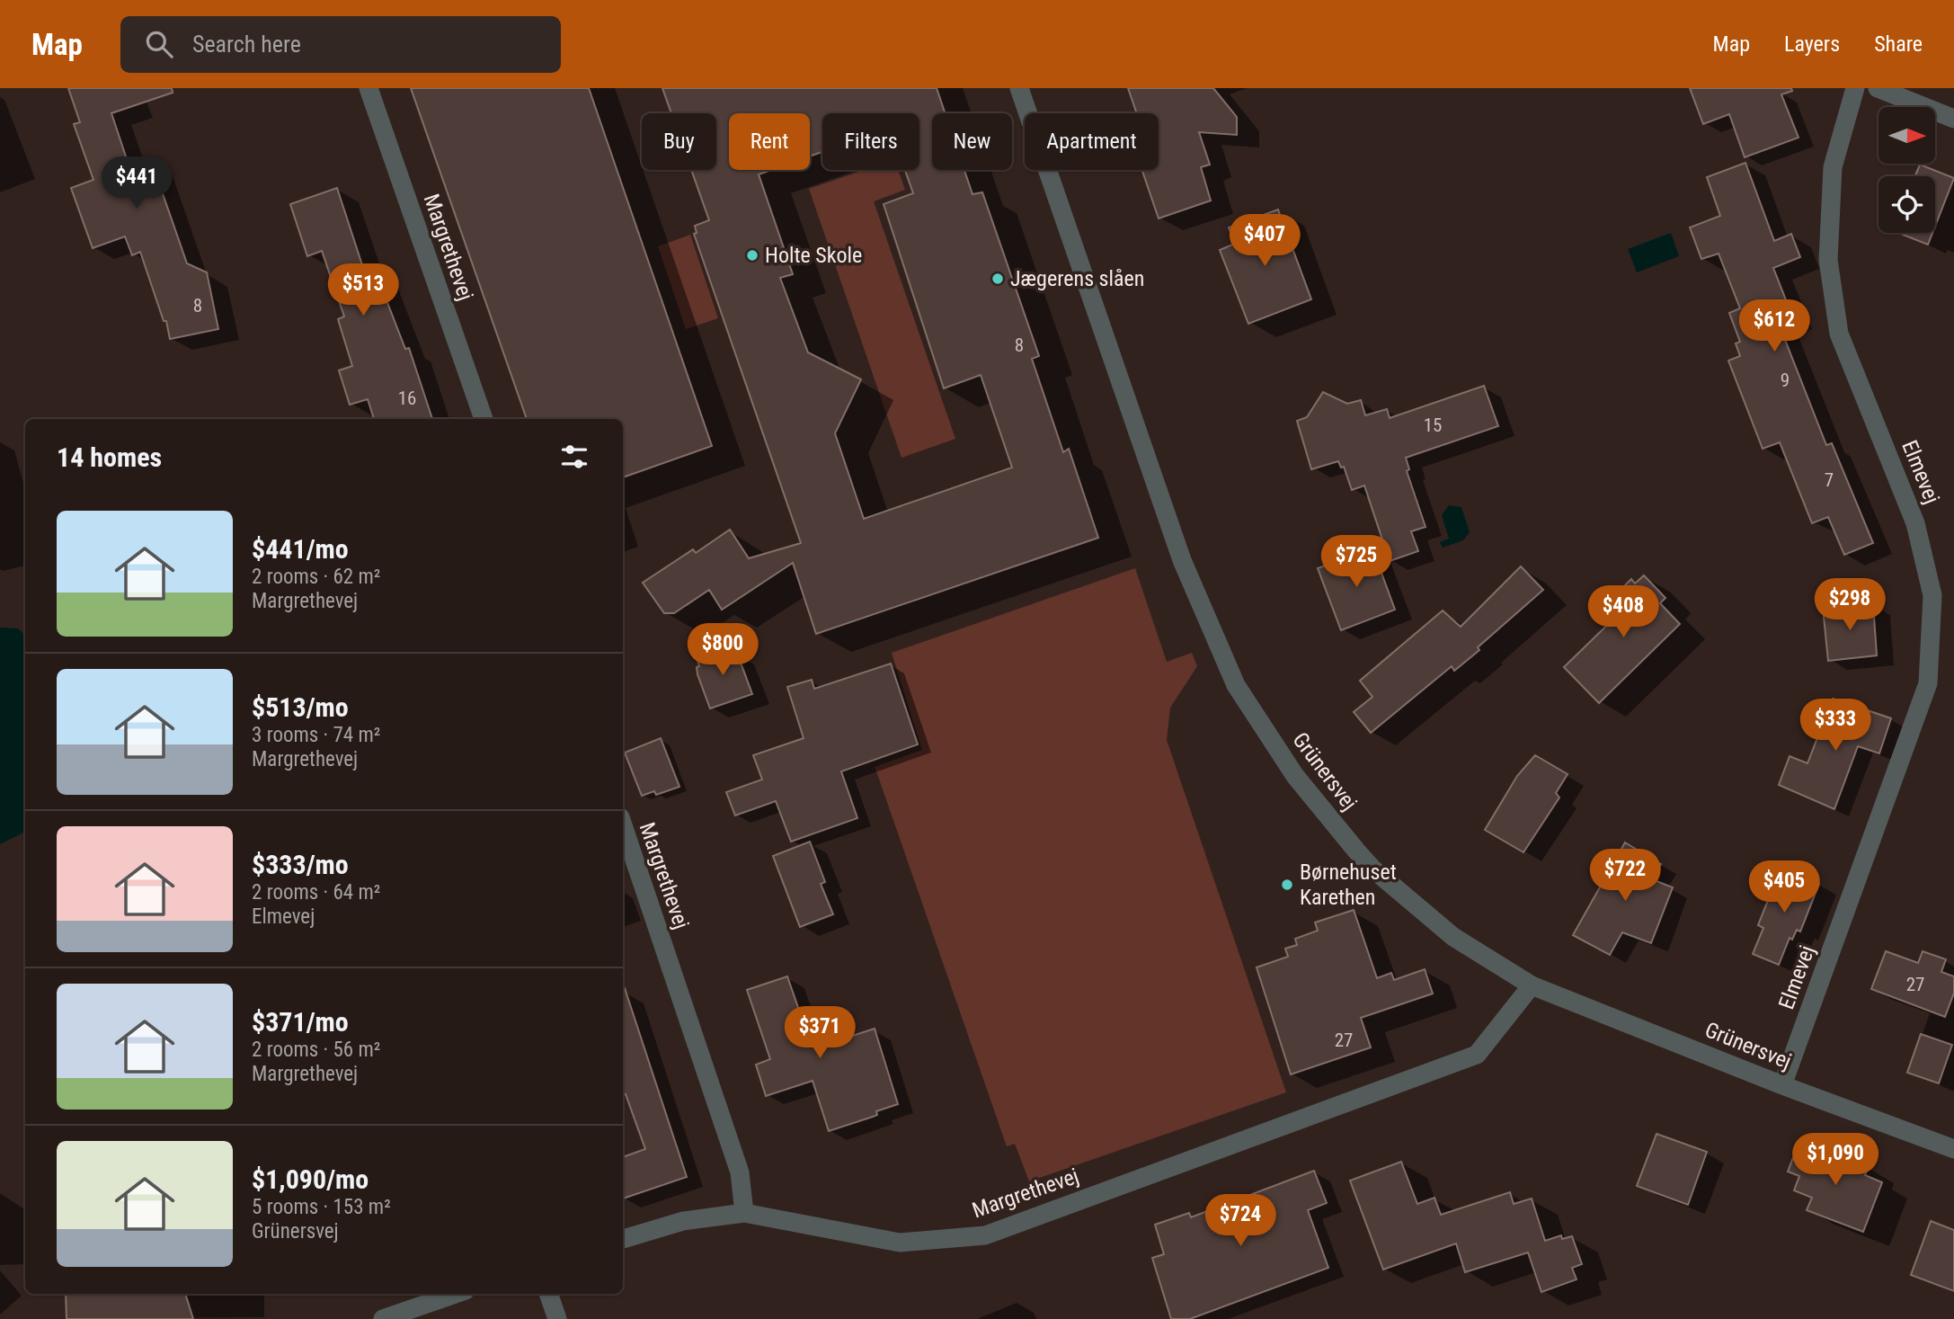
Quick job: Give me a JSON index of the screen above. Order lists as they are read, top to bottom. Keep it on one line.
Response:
{"streets":{"street":["Margrethevej","Elmevej","Grünersvej"]},"crossings":[["Margrethevej","Grünersvej"],["Elmevej","Grünersvej"]],"places":["Holte Skole","Jægerens slåen","Børnehuset Karethen"],"house_numbers":["8","8","9","16","15","7","27","27"],"north":"right","page":{"header":"Map","search":"Search here","nav":["Map","Layers","Share"],"chip":["Buy","Rent","Filters","New","Apartment"],"price":["$441","$407","$513","$612","$725","$298","$408","$800","$333","$722","$405","$371","$1,090","$724"],"heading":"14 homes","list":[{"name":"$441/mo","note":"2 rooms · 62 m² · Margrethevej"},{"name":"$513/mo","note":"3 rooms · 74 m² · Margrethevej"},{"name":"$333/mo","note":"2 rooms · 64 m² · Elmevej"},{"name":"$371/mo","note":"2 rooms · 56 m² · Margrethevej"},{"name":"$1,090/mo","note":"5 rooms · 153 m² · Grünersvej"}]}}
